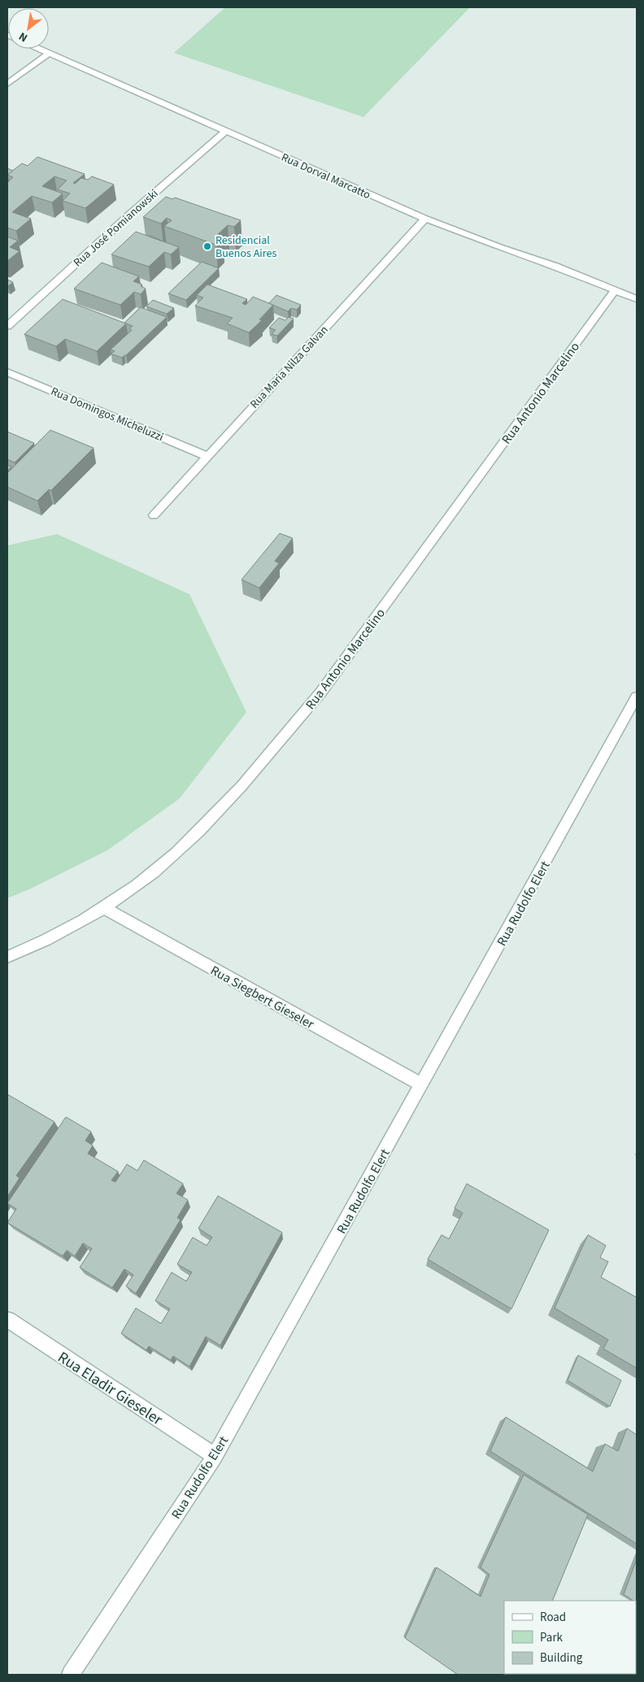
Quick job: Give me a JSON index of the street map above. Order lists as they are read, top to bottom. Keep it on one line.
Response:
{"streets":{"street":["Rua Dorval Marcatto","Rua José Pomianowski","Rua Maria Nilza Galvan","Rua Antonio Marcelino","Rua Domingos Micheluzzi","Rua Rudolfo Elert","Rua Siegbert Gieseler","Rua Eladir Gieseler"]},"crossings":[["Rua Dorval Marcatto","Rua José Pomianowski"],["Rua Dorval Marcatto","Rua Maria Nilza Galvan"],["Rua Dorval Marcatto","Rua Antonio Marcelino"],["Rua Maria Nilza Galvan","Rua Domingos Micheluzzi"],["Rua Antonio Marcelino","Rua Siegbert Gieseler"],["Rua Rudolfo Elert","Rua Siegbert Gieseler"],["Rua Rudolfo Elert","Rua Eladir Gieseler"]],"places":["Residencial Buenos Aires"],"legend":["Road","Park","Building"],"north":"bottom left"}
